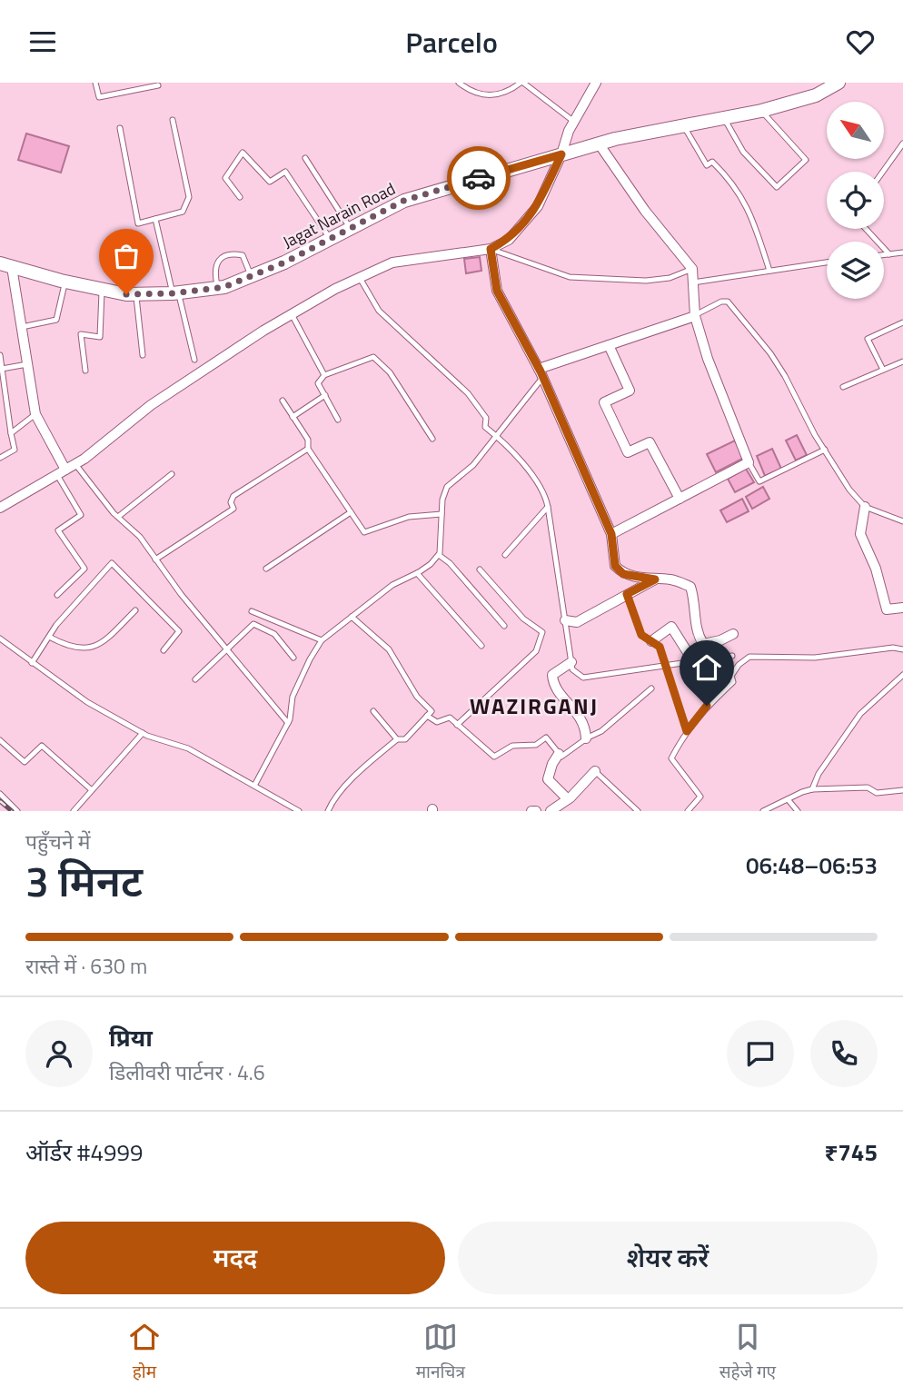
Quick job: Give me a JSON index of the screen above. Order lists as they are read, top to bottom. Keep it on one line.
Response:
{"streets":{"street":["Jagat Narain Road"]},"districts":["WAZIRGANJ"],"north":"top left","page":{"header":"Parcelo","heading":["3 मिनट","पहुँचने में","06:48–06:53"],"panel":["प्रिया","डिलीवरी पार्टनर · 4.6","ऑर्डर #4999","₹745"],"bar":"रास्ते में · 630 m","buttons":["मदद","शेयर करें"],"tabs":["होम","मानचित्र","सहेजे गए"]}}
